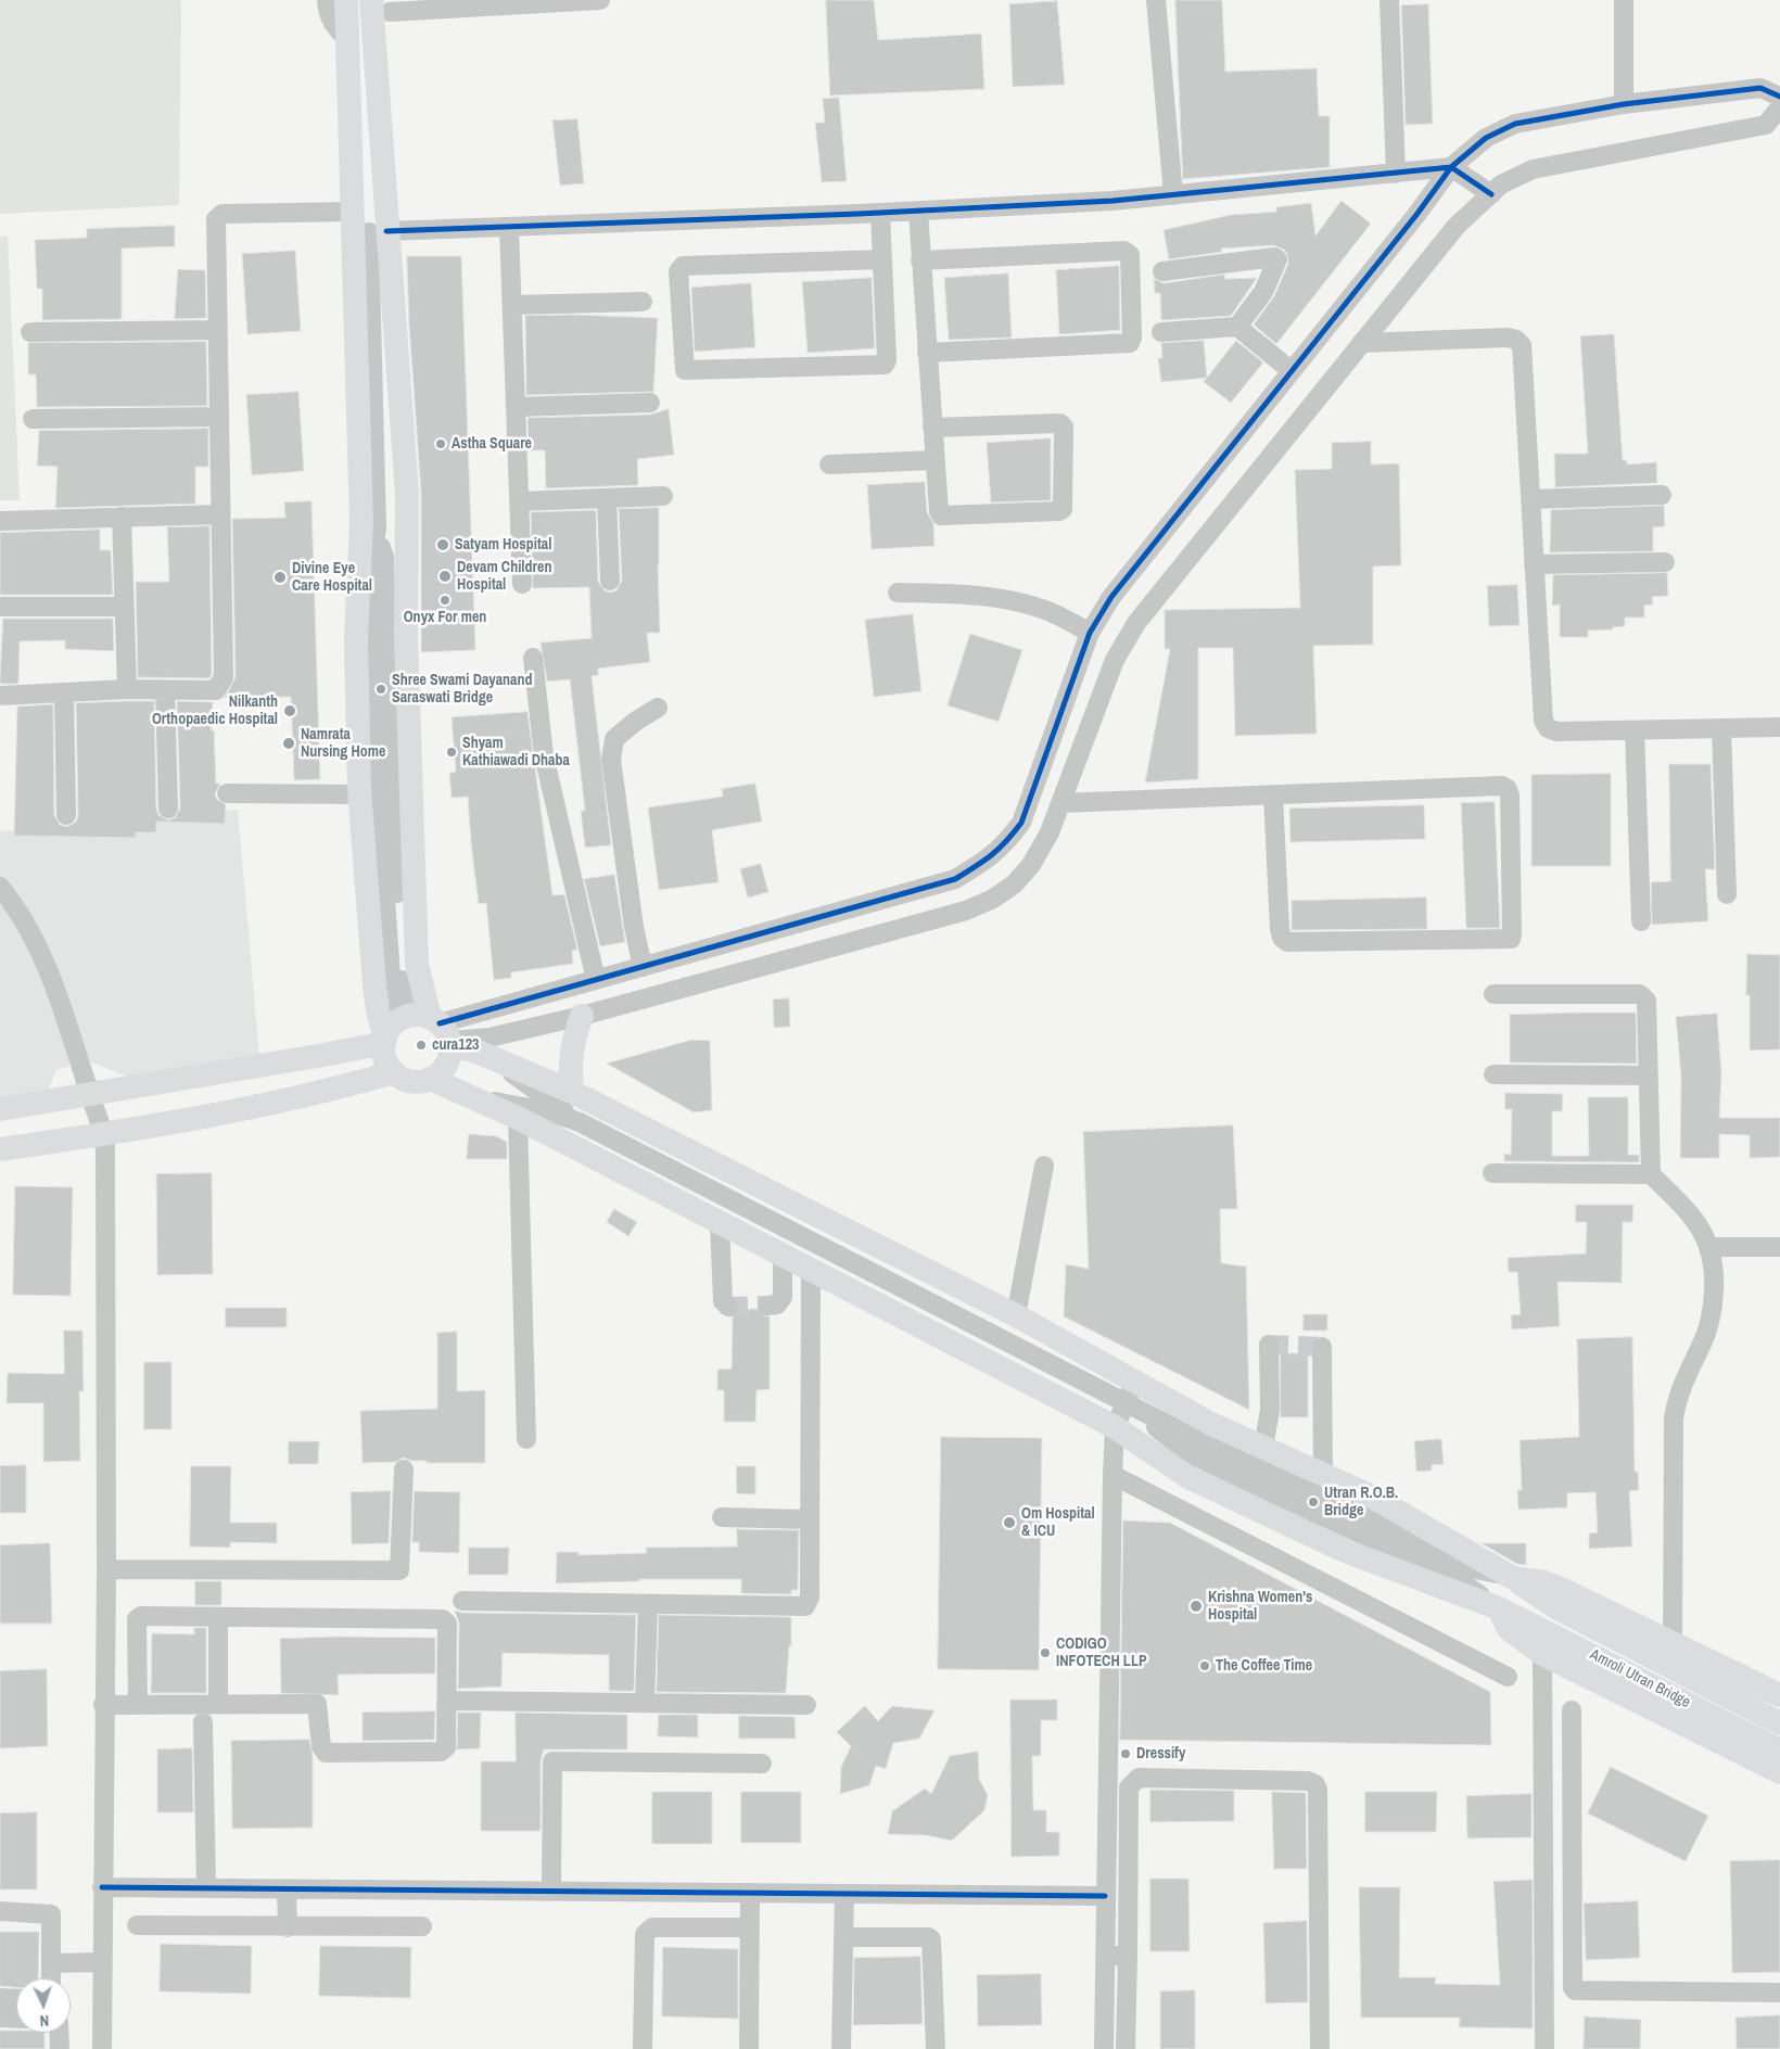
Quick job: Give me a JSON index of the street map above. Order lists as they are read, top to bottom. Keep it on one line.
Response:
{"streets":{"main road":["Amroli Utran Bridge"]},"places":["Astha Square","Satyam Hospital","Devam Children Hospital","Divine Eye Care Hospital","Onyx For men","Shree Swami Dayanand Saraswati Bridge","Nilkanth Orthopaedic Hospital","Namrata Nursing Home","Shyam Kathiawadi Dhaba","cura123","Utran R.O.B. Bridge","Om Hospital & ICU","Krishna Women's Hospital","CODIGO INFOTECH LLP","The Coffee Time","Dressify"],"north":"bottom"}
